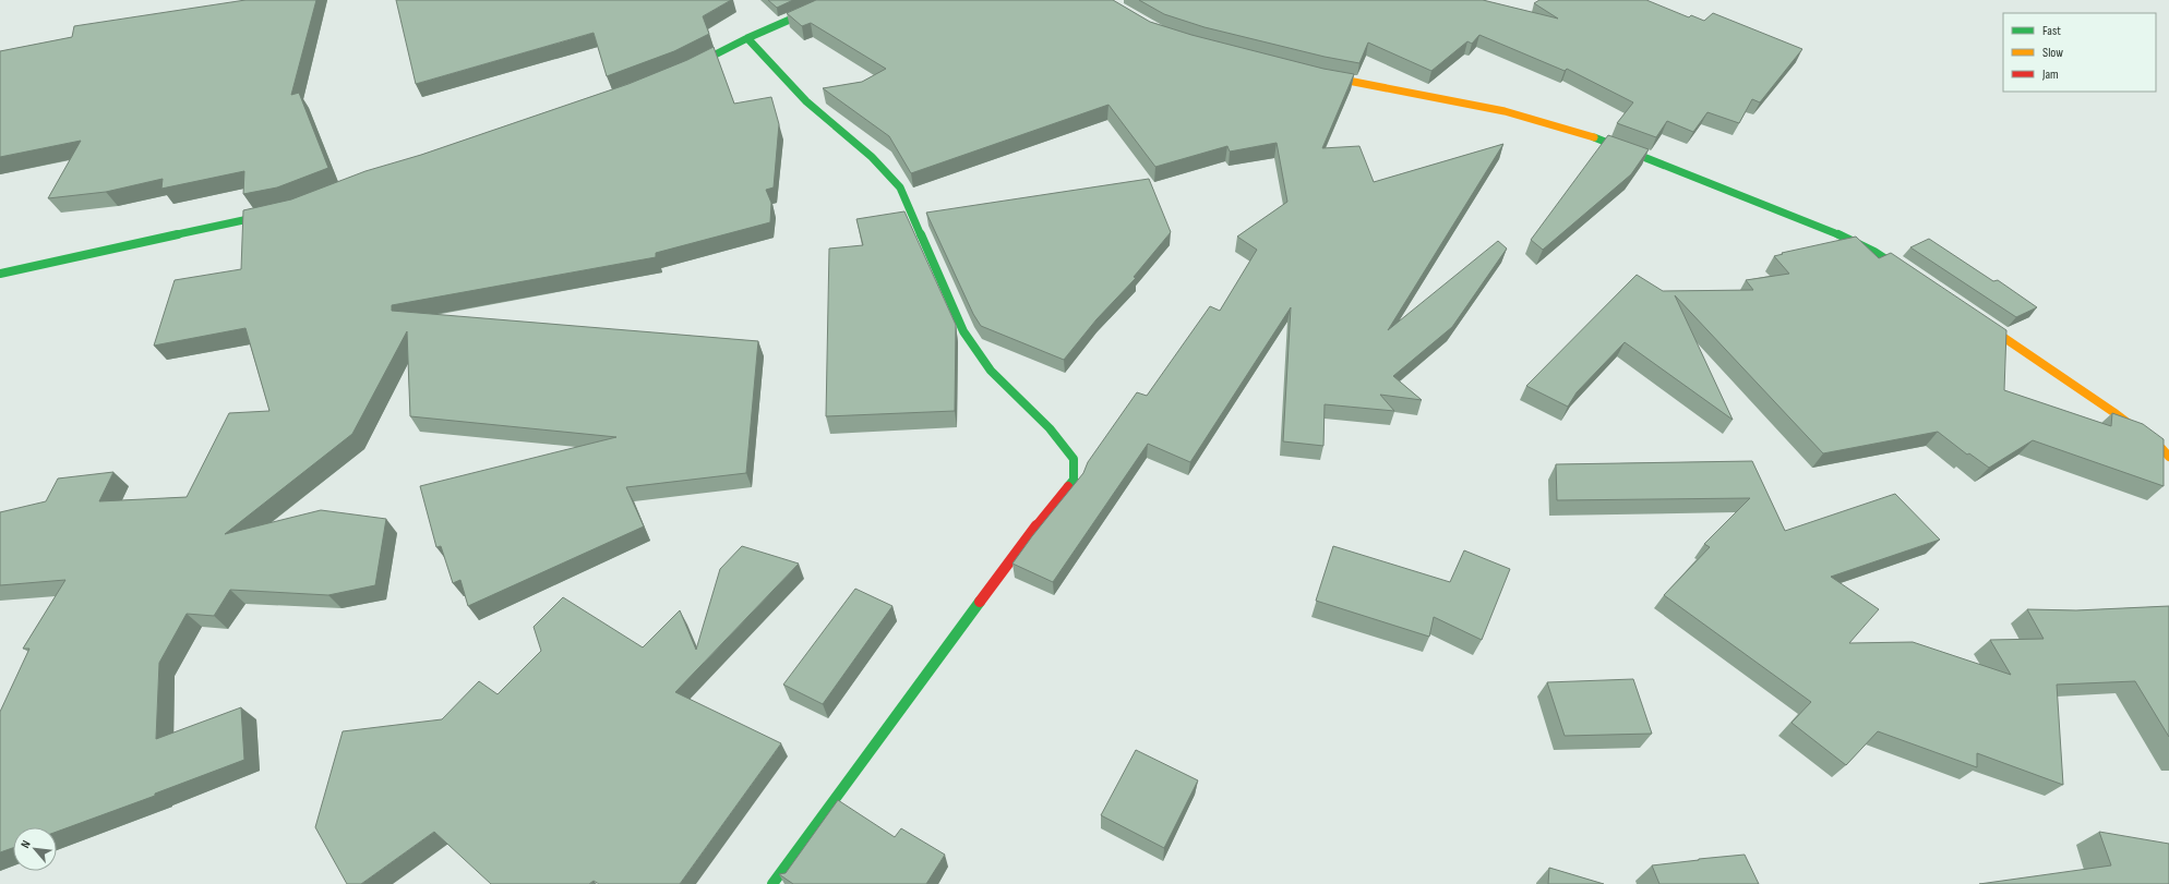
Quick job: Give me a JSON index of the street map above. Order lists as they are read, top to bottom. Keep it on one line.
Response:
{"legend":["Fast","Slow","Jam"],"north":"top left"}
